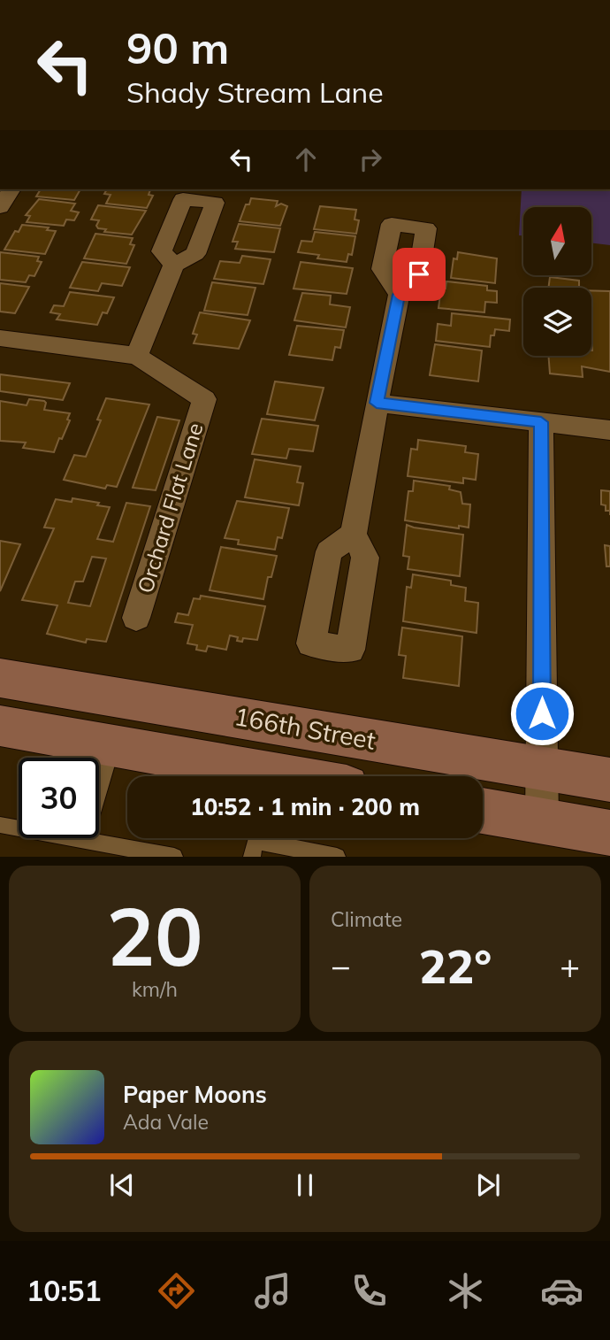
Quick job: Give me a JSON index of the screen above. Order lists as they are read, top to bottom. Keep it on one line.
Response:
{"streets":{"street":["Orchard Flat Lane","166th Street"]},"north":"top","page":{"turn":["90 m","Shady Stream Lane"],"limit":"30","trip":"10:52 · 1 min · 200 m","tile":[["20","km/h"],"Climate"],"heat":["−","22°","+"],"song":["Paper Moons","Ada Vale"],"tabs":"10:51"}}
